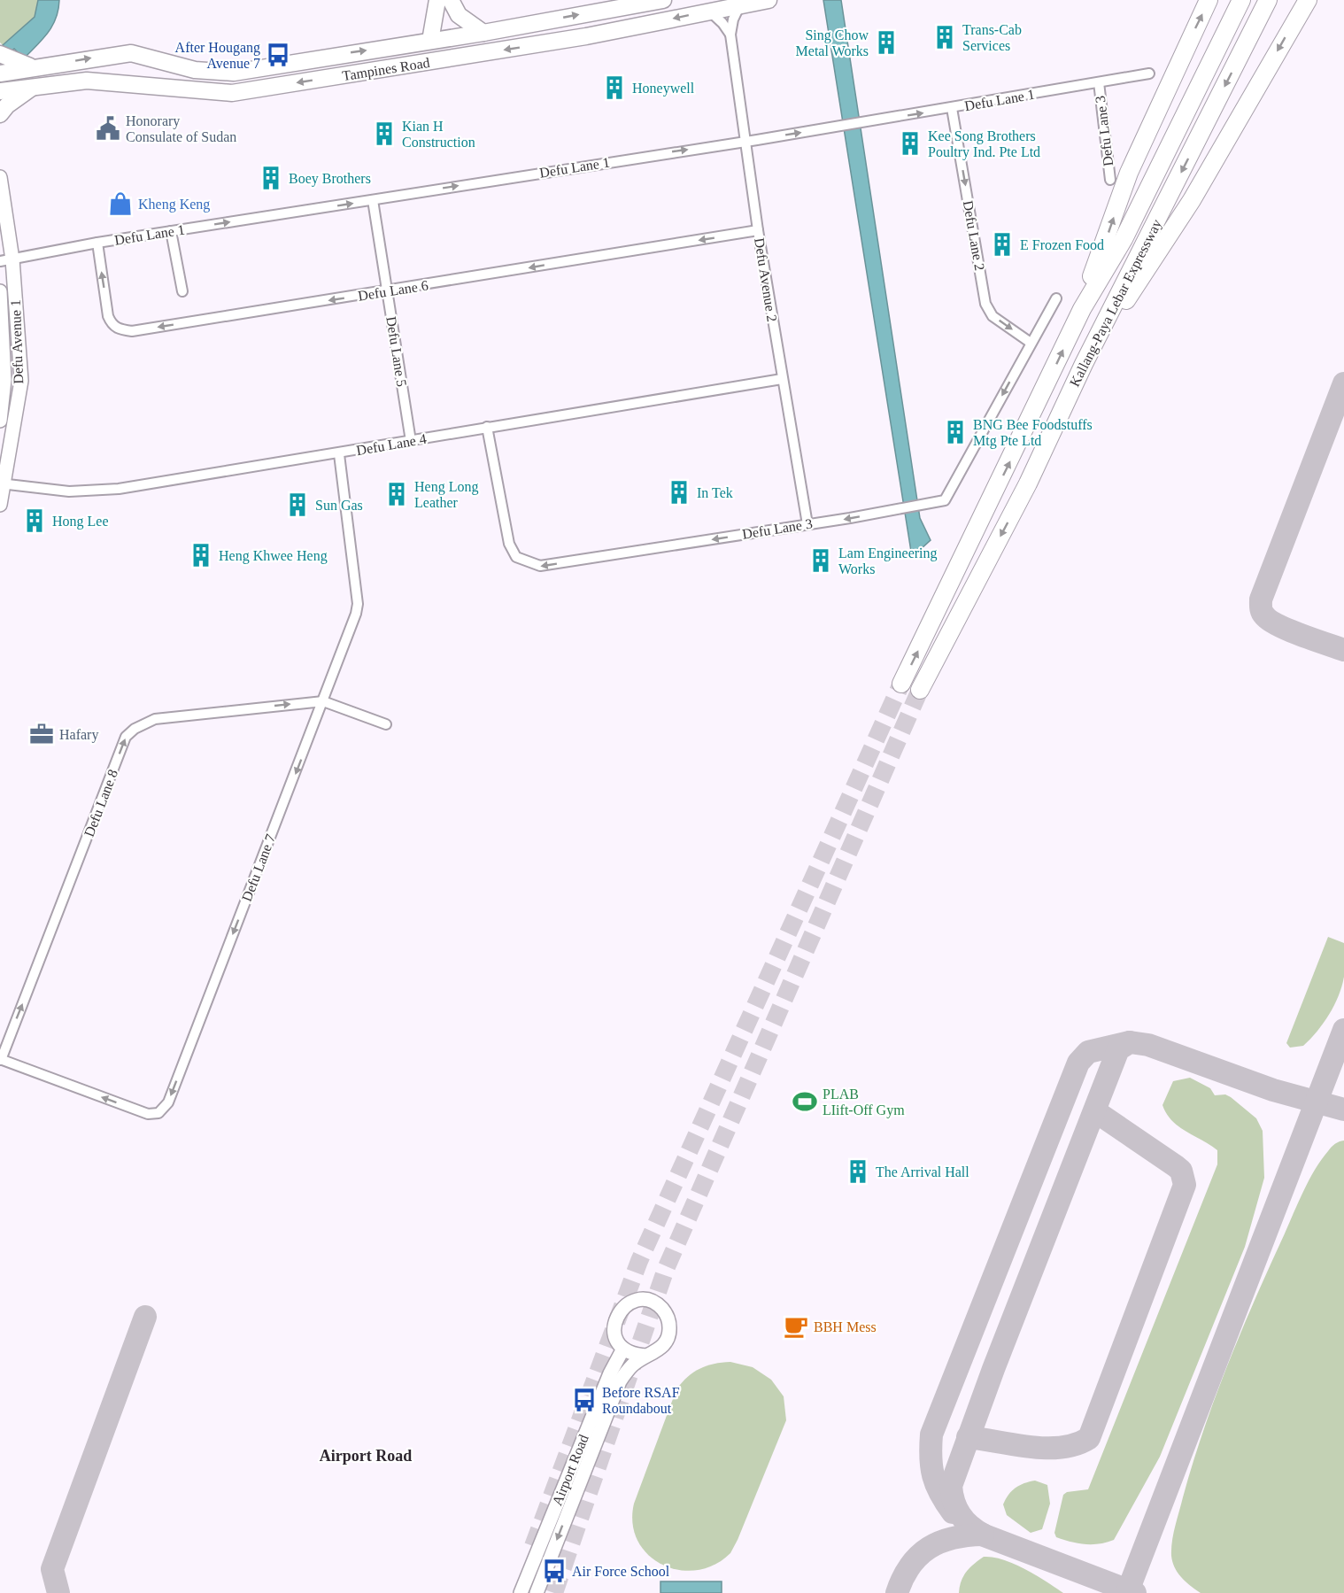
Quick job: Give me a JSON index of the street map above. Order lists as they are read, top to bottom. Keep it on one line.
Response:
{"streets":{"highway":["Kallang-Paya Lebar Expressway"],"main road":["Tampines Road","Defu Avenue 1","Airport Road"],"street":["Defu Lane 1","Defu Lane 3","Defu Lane 2","Defu Avenue 2","Defu Lane 6","Defu Lane 5","Defu Lane 4","Defu Lane 8","Defu Lane 7"]},"crossings":[["Tampines Road","Defu Avenue 2"],["Defu Lane 1","Defu Lane 3"],["Defu Lane 1","Defu Lane 2"],["Defu Lane 1","Defu Avenue 2"],["Defu Lane 1","Defu Lane 6"],["Defu Lane 1","Defu Avenue 1"],["Defu Lane 1","Defu Lane 5"],["Defu Lane 3","Defu Lane 2"],["Defu Lane 3","Defu Avenue 2"],["Defu Lane 3","Defu Lane 4"],["Defu Avenue 2","Defu Lane 6"],["Defu Avenue 2","Defu Lane 4"],["Defu Lane 6","Defu Lane 5"],["Defu Avenue 1","Defu Lane 4"],["Defu Lane 5","Defu Lane 4"],["Defu Lane 4","Defu Lane 7"],["Defu Lane 8","Defu Lane 7"]],"one_way":["Defu Lane 1","Defu Lane 2","Defu Lane 6","Defu Lane 8"],"districts":["Airport Road"],"places":{"building":["Trans-Cab Services","Sing Chow Metal Works","Honeywell","Kian H Construction","Kee Song Brothers Poultry Ind. Pte Ltd","Boey Brothers","E Frozen Food","BNG Bee Foodstuffs Mtg Pte Ltd","In Tek","Heng Long Leather","Sun Gas","Hong Lee","Heng Khwee Heng","Lam Engineering Works","The Arrival Hall"],"bus stop":["After Hougang Avenue 7","Before RSAF Roundabout","Air Force School"],"public building":["Honorary Consulate of Sudan"],"shop":["Kheng Keng"],"office":["Hafary"],"sports":["PLAB LIift-Off Gym"],"cafe":["BBH Mess"]}}
